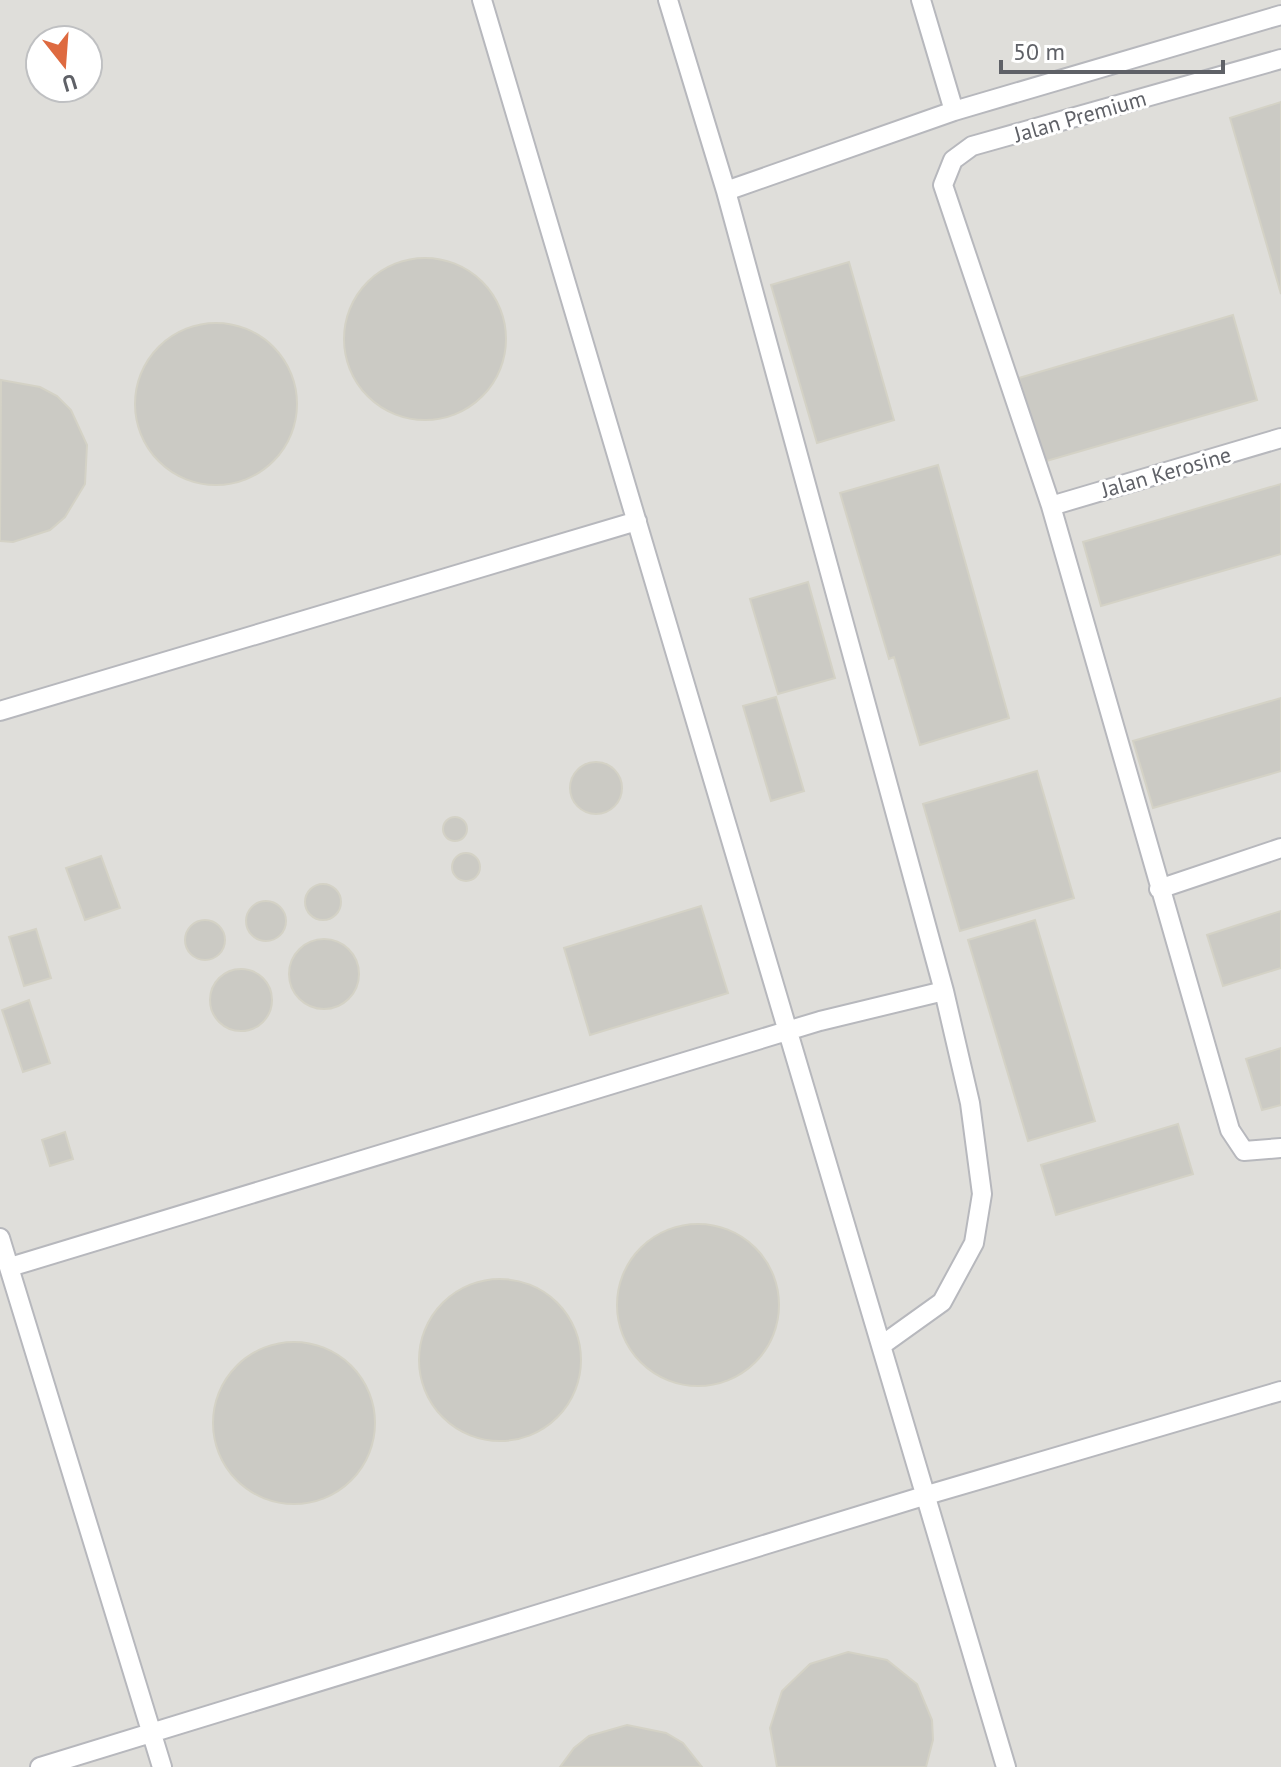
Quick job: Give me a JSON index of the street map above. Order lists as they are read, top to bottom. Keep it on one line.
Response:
{"streets":{"lane":["Jalan Premium","Jalan Kerosine"]},"crossings":[["Jalan Premium","Jalan Kerosine"]],"scale_bar":"50 m","north":"bottom"}
